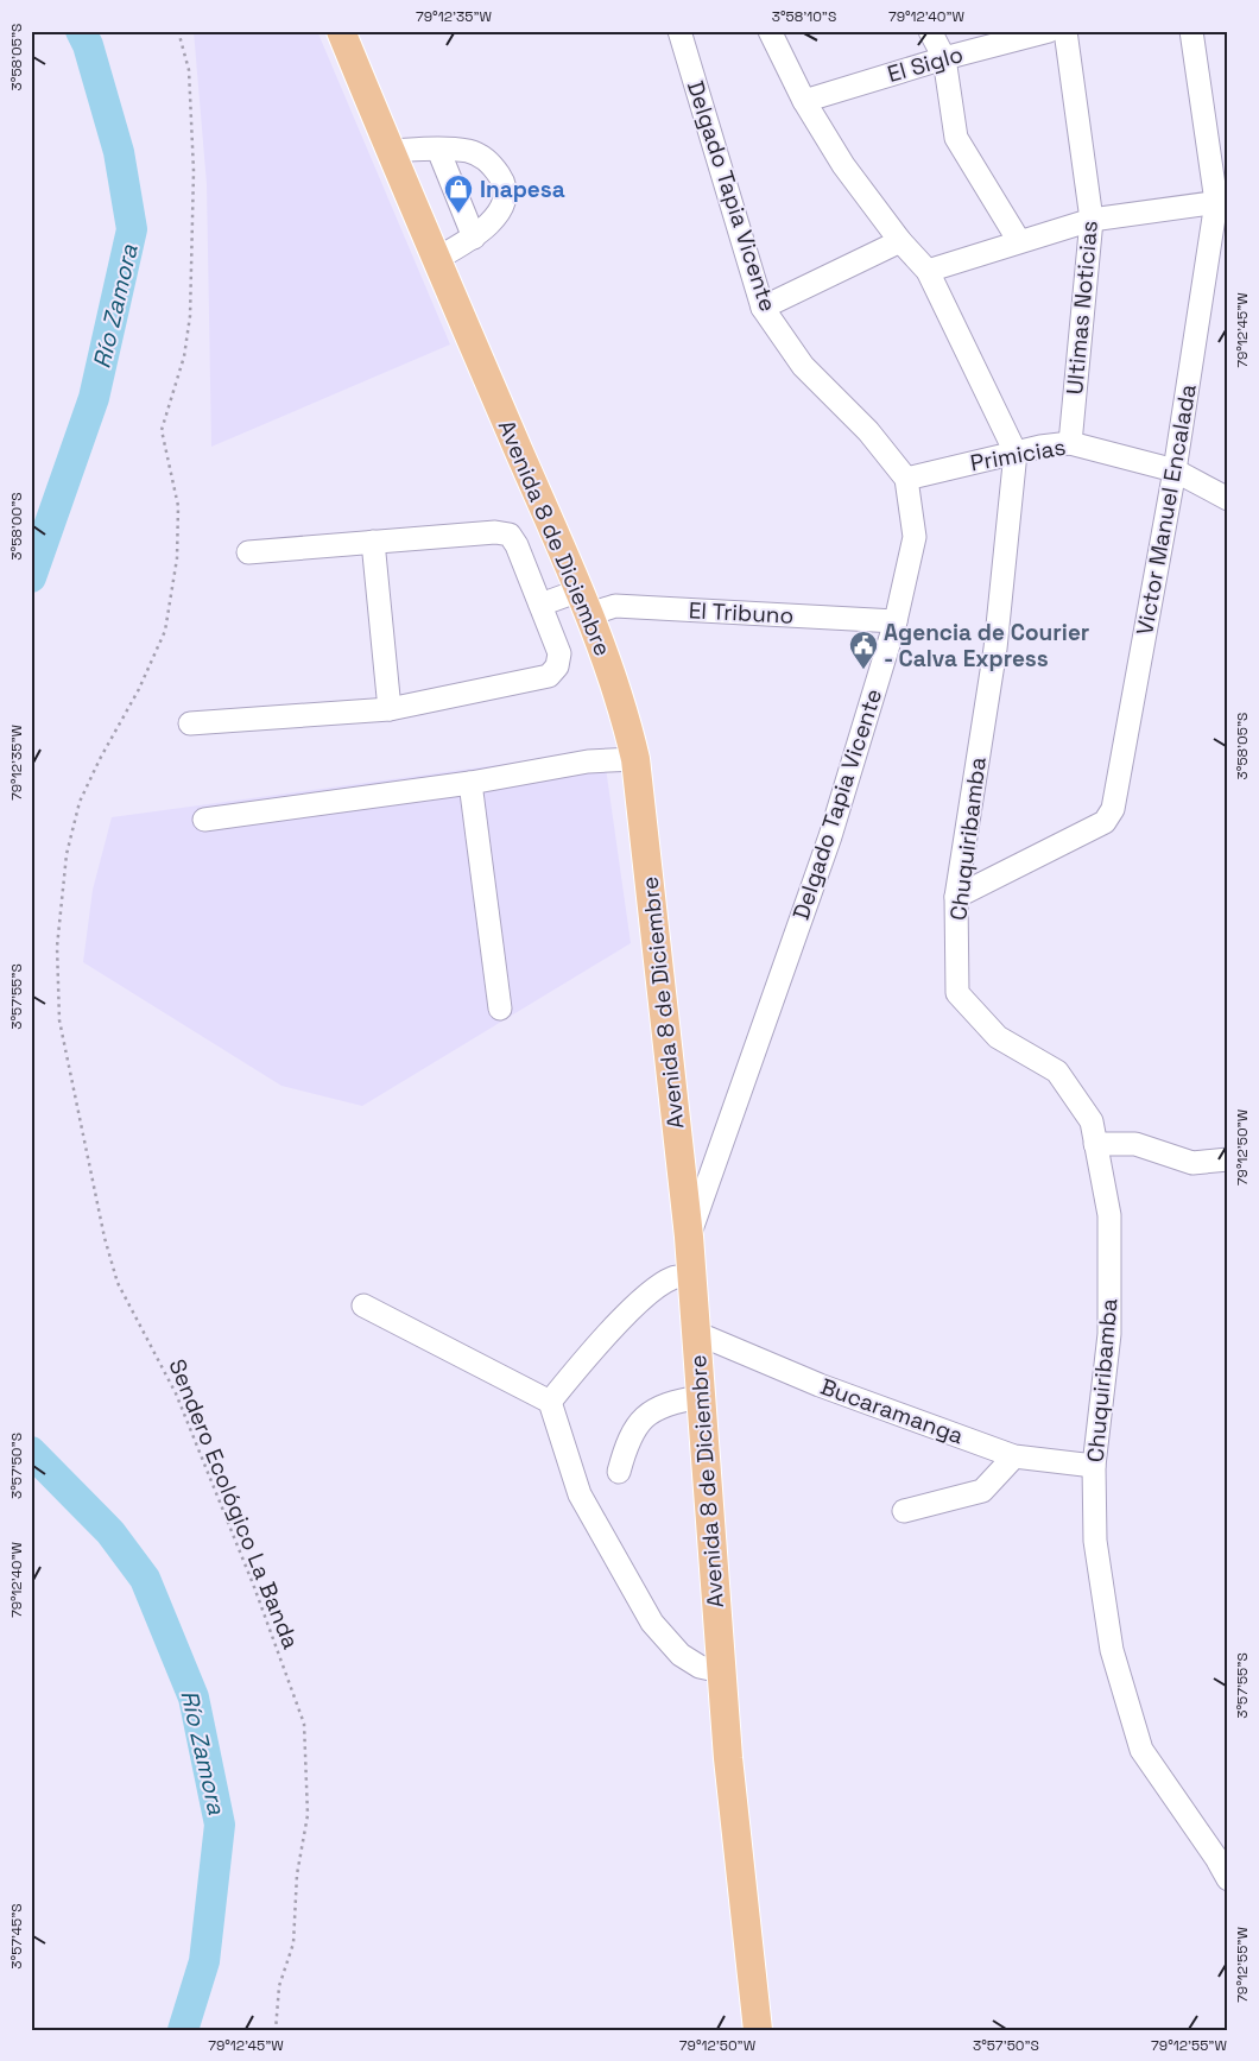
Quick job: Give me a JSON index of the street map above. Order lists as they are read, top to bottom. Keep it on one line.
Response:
{"streets":{"main road":["Avenida 8 de Diciembre"],"street":["El Siglo","Delgado Tapia Vicente","Ultimas Noticias","Primicias","Victor Manuel Encalada","El Tribuno","Chuquiribamba","Bucaramanga"],"path":["Sendero Ecológico La Banda"]},"crossings":[["Delgado Tapia Vicente","Primicias"],["Delgado Tapia Vicente","Avenida 8 de Diciembre"],["Delgado Tapia Vicente","El Tribuno"],["Ultimas Noticias","Primicias"],["Primicias","Victor Manuel Encalada"],["Primicias","Chuquiribamba"],["Victor Manuel Encalada","Chuquiribamba"],["Avenida 8 de Diciembre","El Tribuno"],["Avenida 8 de Diciembre","Bucaramanga"],["Chuquiribamba","Bucaramanga"]],"water":["Río Zamora"],"places":{"shop":["Inapesa"],"public building":["Agencia de Courier - Calva Express"]},"coordinates":["79°12'35\"W","3°58'10\"S","79°12'40\"W","3°58'05\"S","79°12'45\"W","3°58'00\"S","3°57'55\"S","79°12'50\"W","3°57'50\"S","3°57'45\"S","79°12'55\"W"]}
